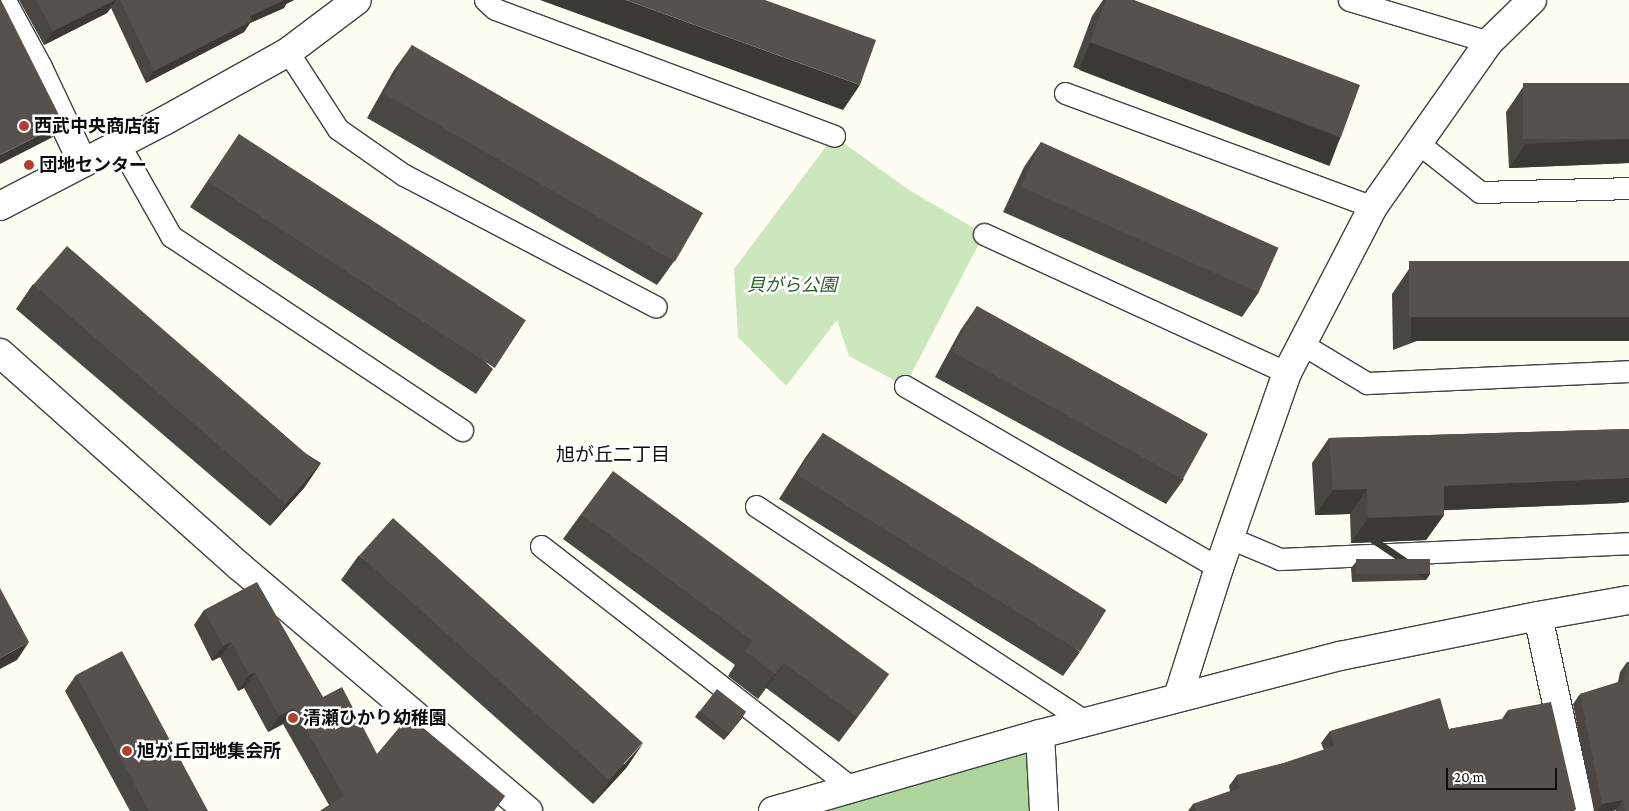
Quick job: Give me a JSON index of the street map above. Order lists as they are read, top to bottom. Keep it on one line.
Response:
{"districts":["旭が丘二丁目"],"parks":["貝がら公園"],"places":["西武中央商店街","団地センター","清瀬ひかり幼稚園","旭が丘団地集会所"],"scale_bar":"20 m"}
